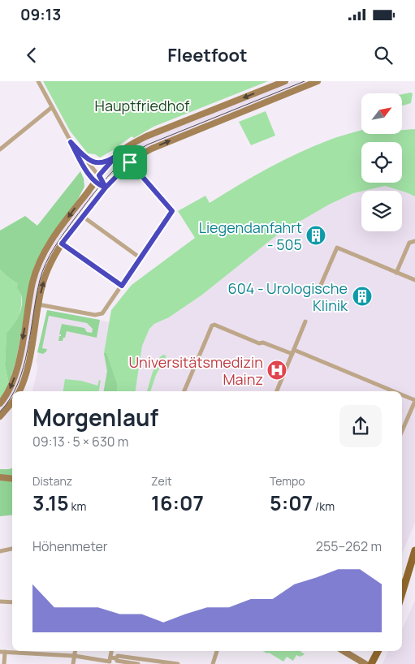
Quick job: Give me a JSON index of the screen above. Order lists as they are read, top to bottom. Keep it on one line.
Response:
{"parks":["Hauptfriedhof"],"places":{"building":["Liegendanfahrt - 505","604 - Urologische Klinik"],"hospital":["Universitätsmedizin Mainz"]},"north":"top right","page":{"status":"09:13","header":"Fleetfoot","heading":["Morgenlauf","09:13 · 5 × 630 m"],"stats":[["Distanz","3.15 km"],["Zeit","16:07"],["Tempo","5:07 /km"]],"chart":["Höhenmeter","255–262 m"]}}
